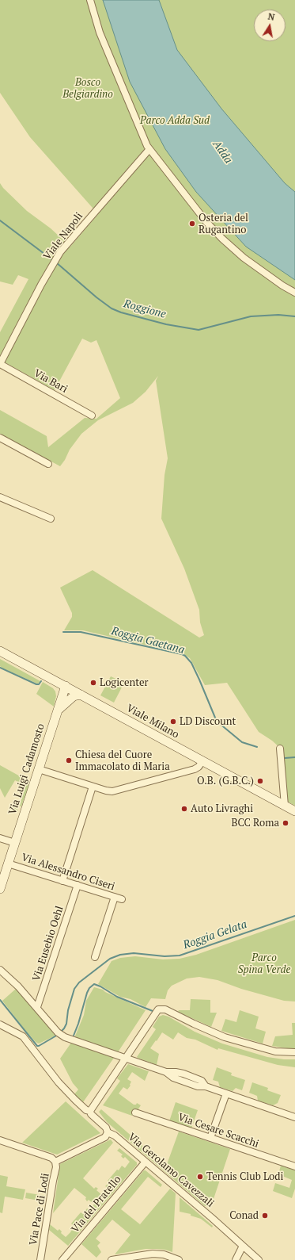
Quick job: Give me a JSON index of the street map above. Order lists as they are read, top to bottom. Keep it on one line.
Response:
{"streets":{"street":["Viale Napoli","Via Bari","Viale Milano","Via Luigi Cadamosto","Via Alessandro Ciseri","Via Eusebio Oehl","Via Cesare Scacchi","Via Gerolamo Cavezzali","Via del Pratello","Via Pace di Lodi"]},"crossings":[["Viale Napoli","Via Bari"],["Viale Milano","Via Luigi Cadamosto"],["Via Luigi Cadamosto","Via Alessandro Ciseri"],["Via Alessandro Ciseri","Via Eusebio Oehl"],["Via Gerolamo Cavezzali","Via del Pratello"]],"water":["Adda","Roggione","Roggia Gaetana","Roggia Gelata"],"parks":["Bosco Belgiardino","Parco Adda Sud","Parco Spina Verde"],"places":["Osteria del Rugantino","Logicenter","LD Discount","Chiesa del Cuore Immacolato di Maria","O.B. (G.B.C.)","Auto Livraghi","BCC Roma","Tennis Club Lodi","Conad"],"north":"top"}
